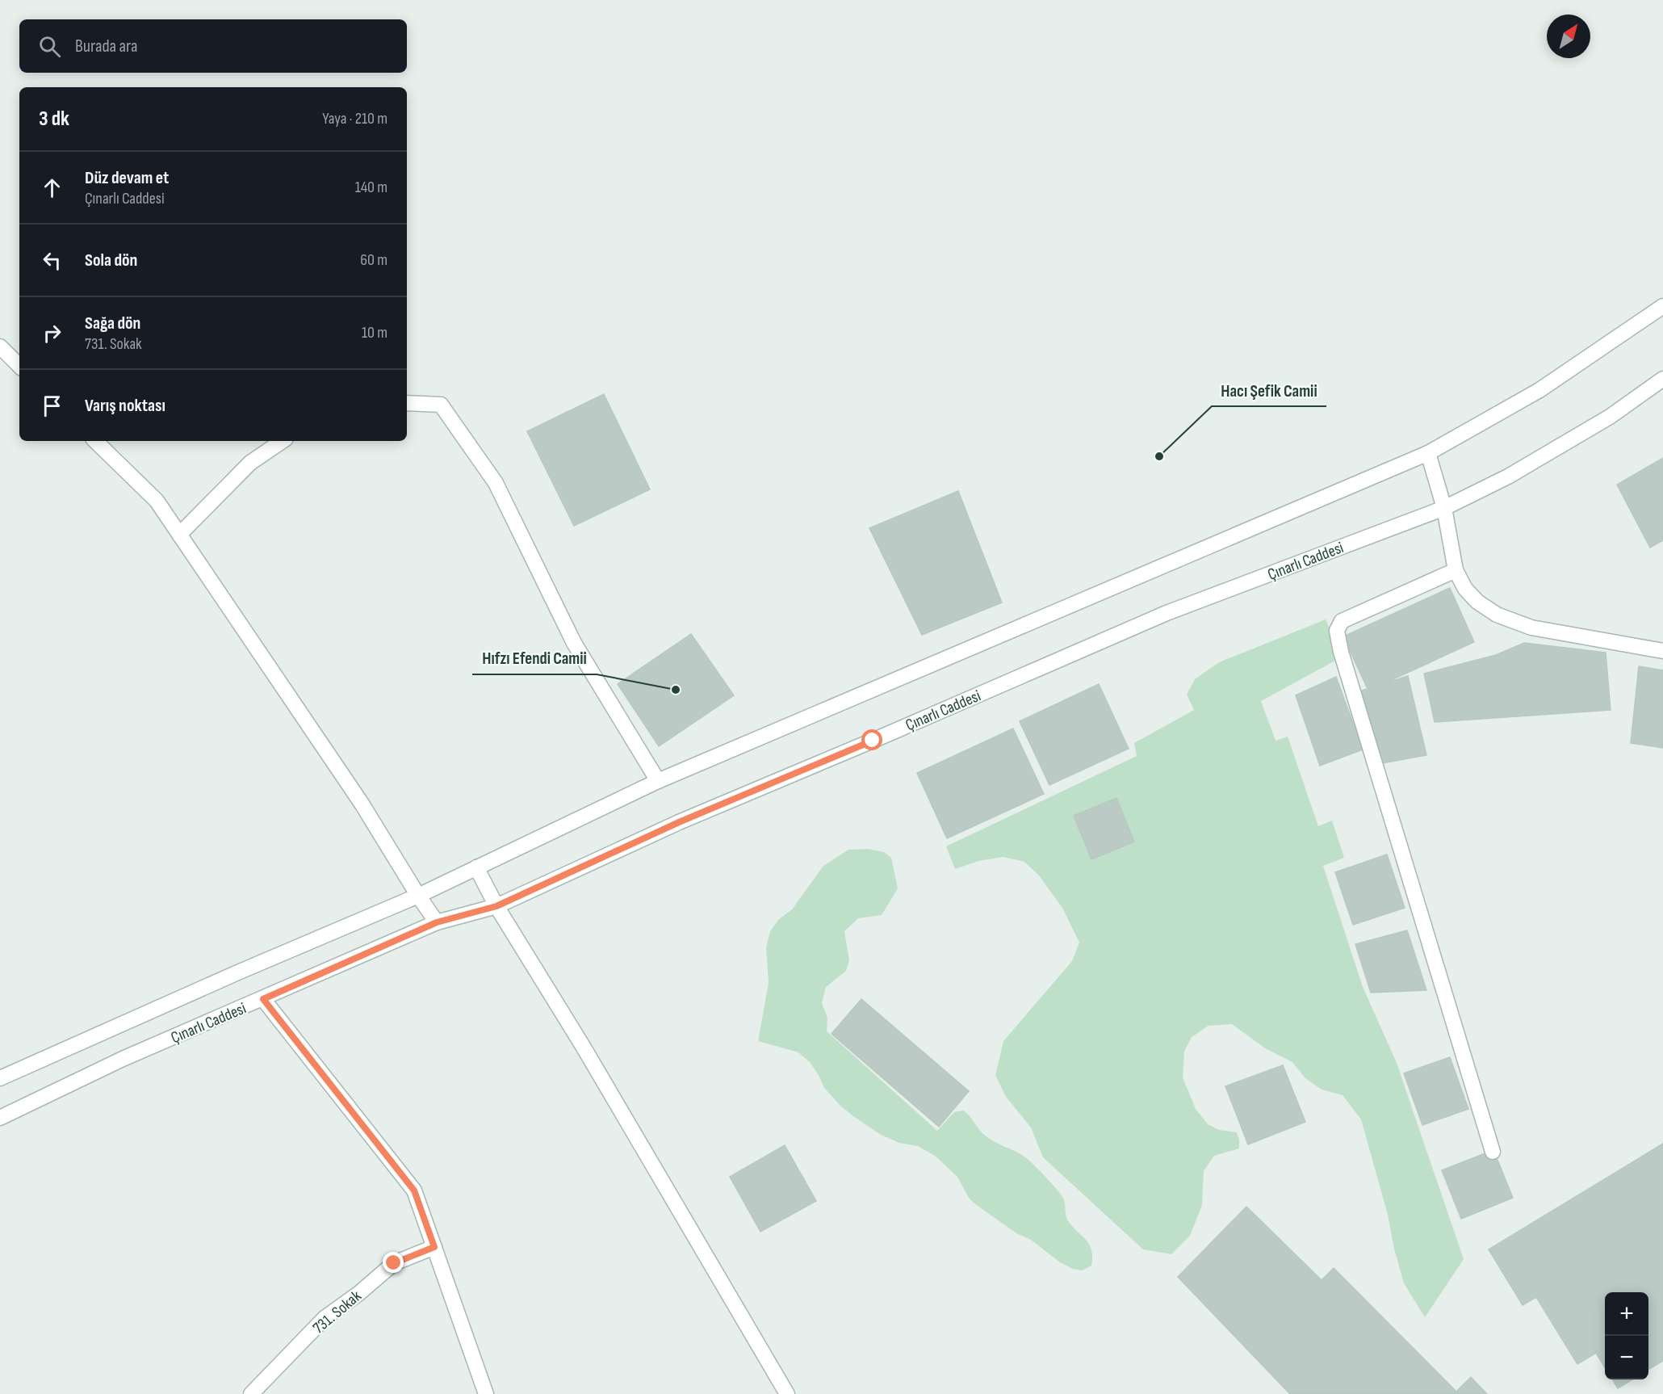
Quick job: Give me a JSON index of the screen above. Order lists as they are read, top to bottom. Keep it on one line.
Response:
{"streets":{"street":["Çınarlı Caddesi","731. Sokak"]},"places":["Hacı Şefik Camii","Hıfzı Efendi Camii"],"north":"top right","page":{"search":"Burada ara","heading":["3 dk","Yaya · 210 m"],"list":[["Düz devam et","Çınarlı Caddesi","140 m"],["Sola dön","60 m"],["Sağa dön","731. Sokak","10 m"],"Varış noktası"],"map_buttons":["+","−"]}}
